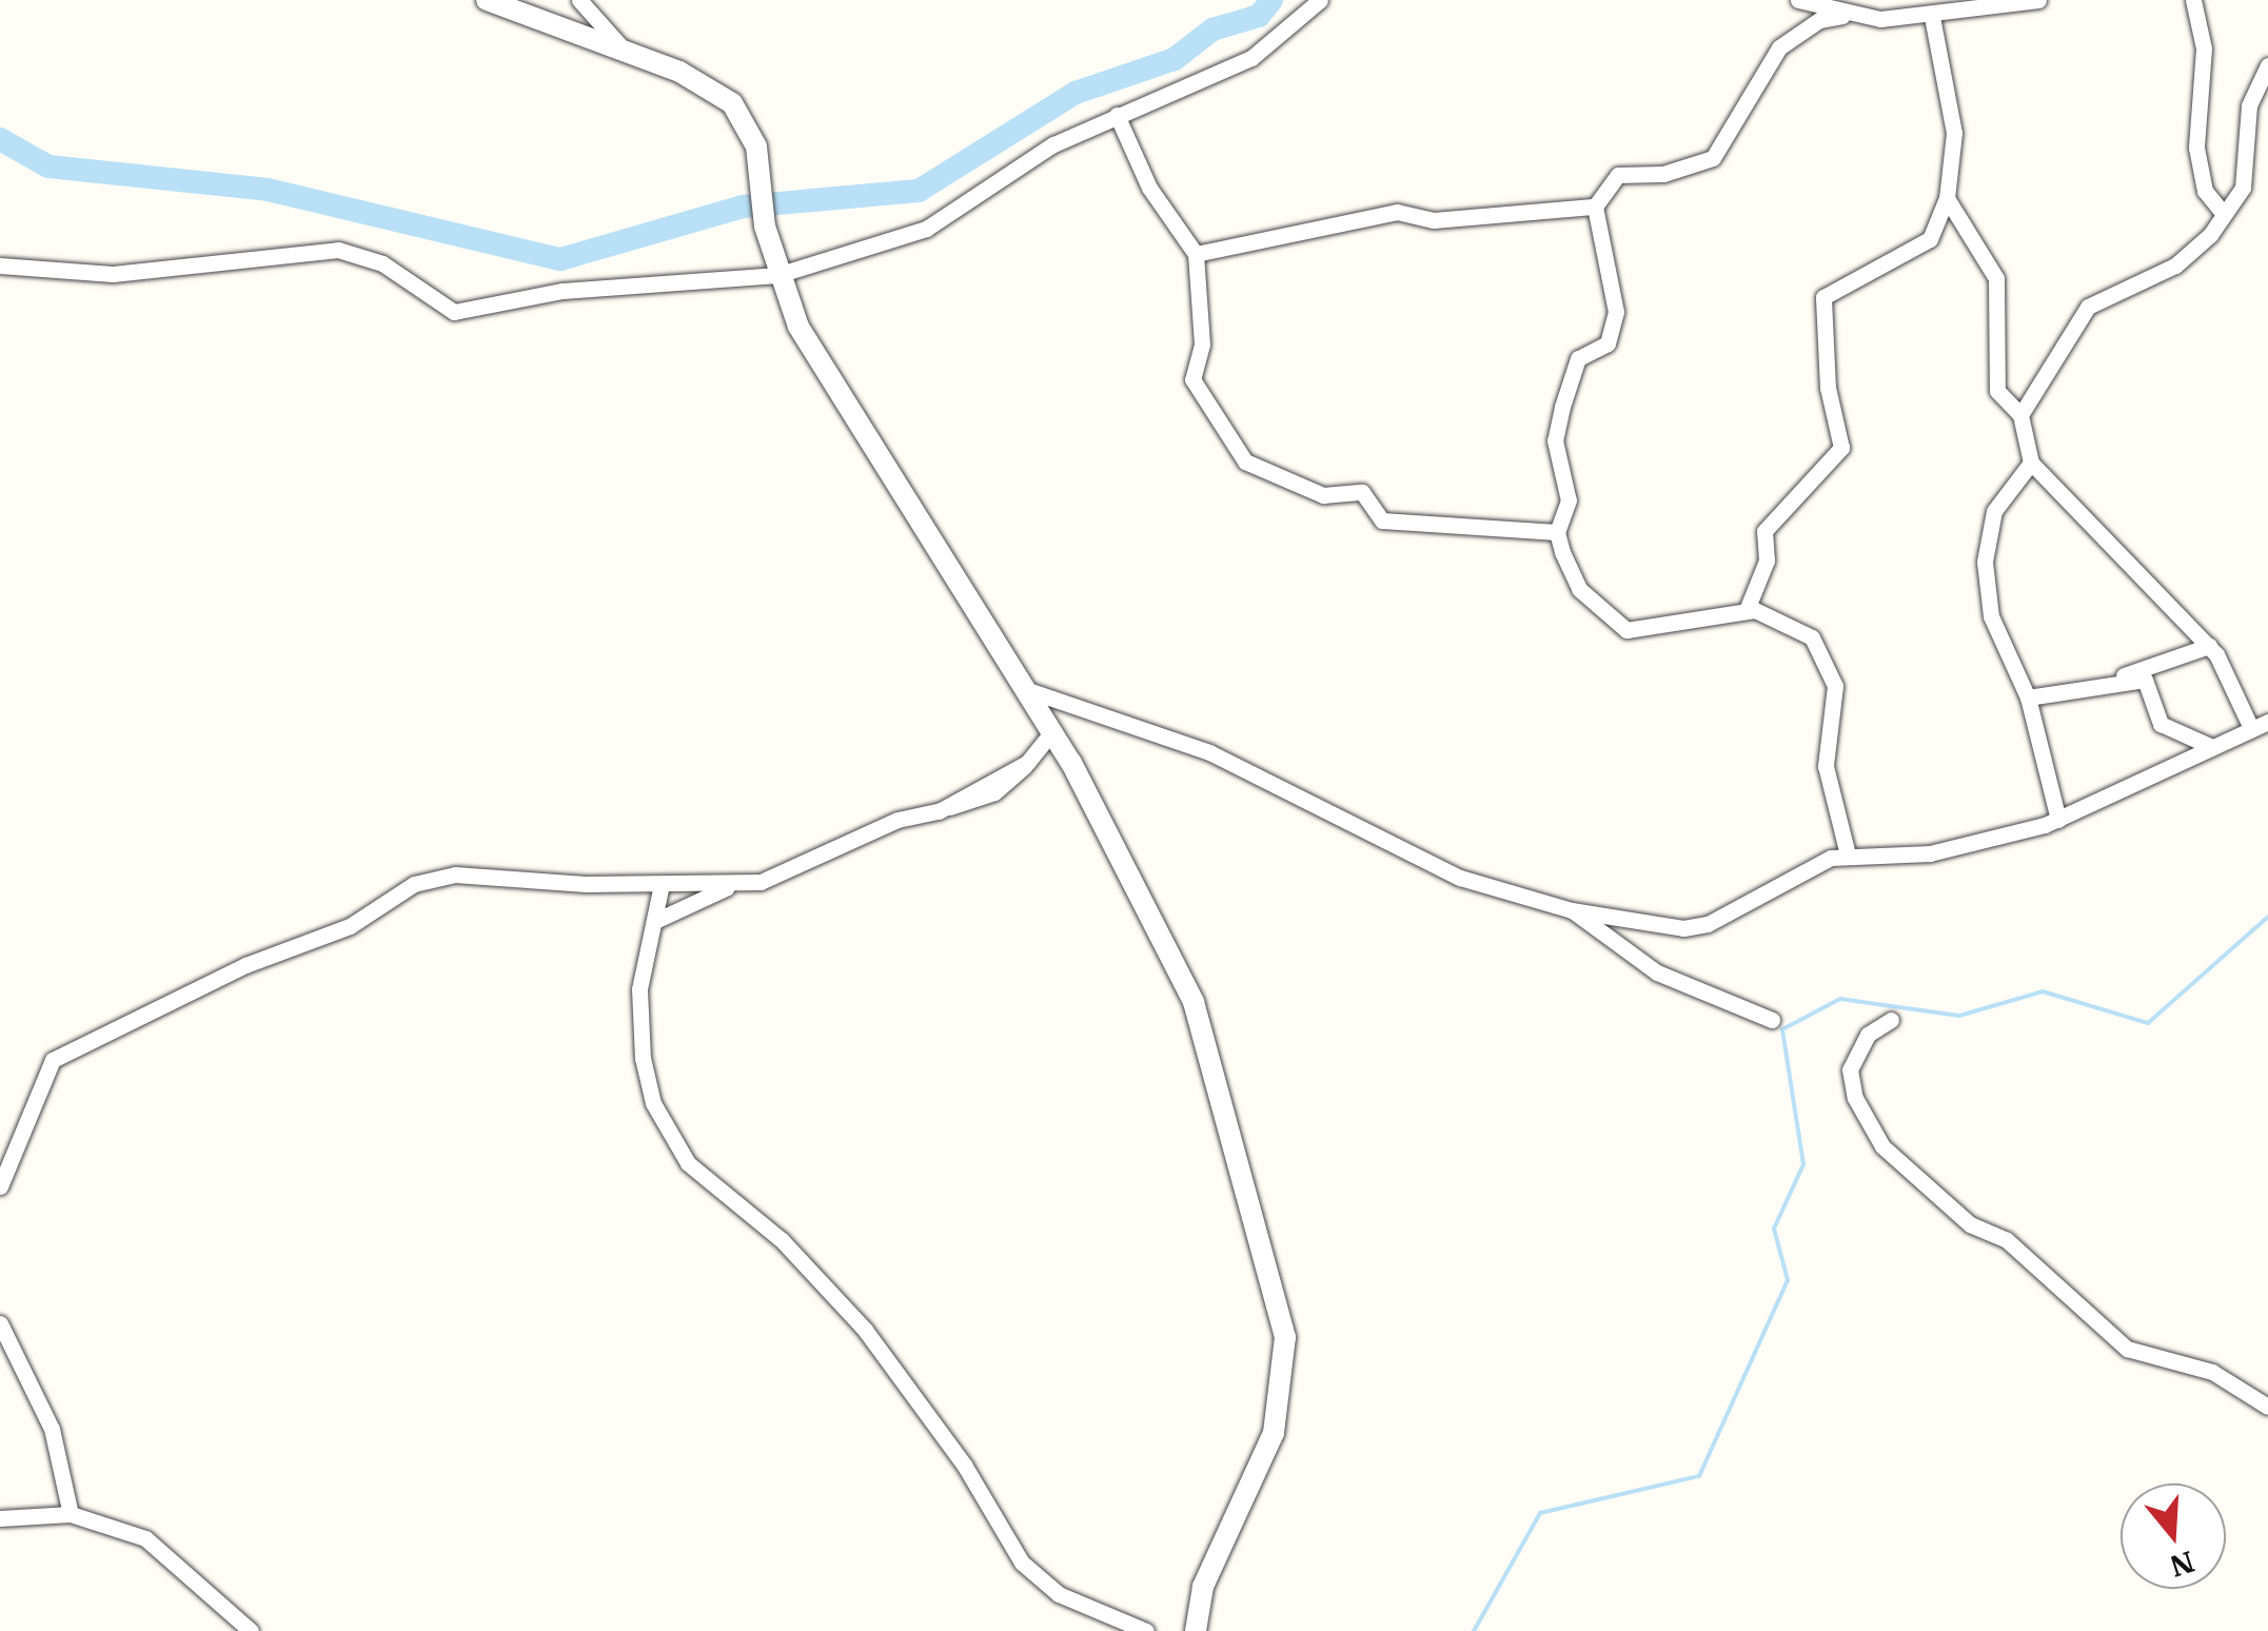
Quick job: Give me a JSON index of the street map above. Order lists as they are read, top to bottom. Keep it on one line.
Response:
{"north":"bottom"}
